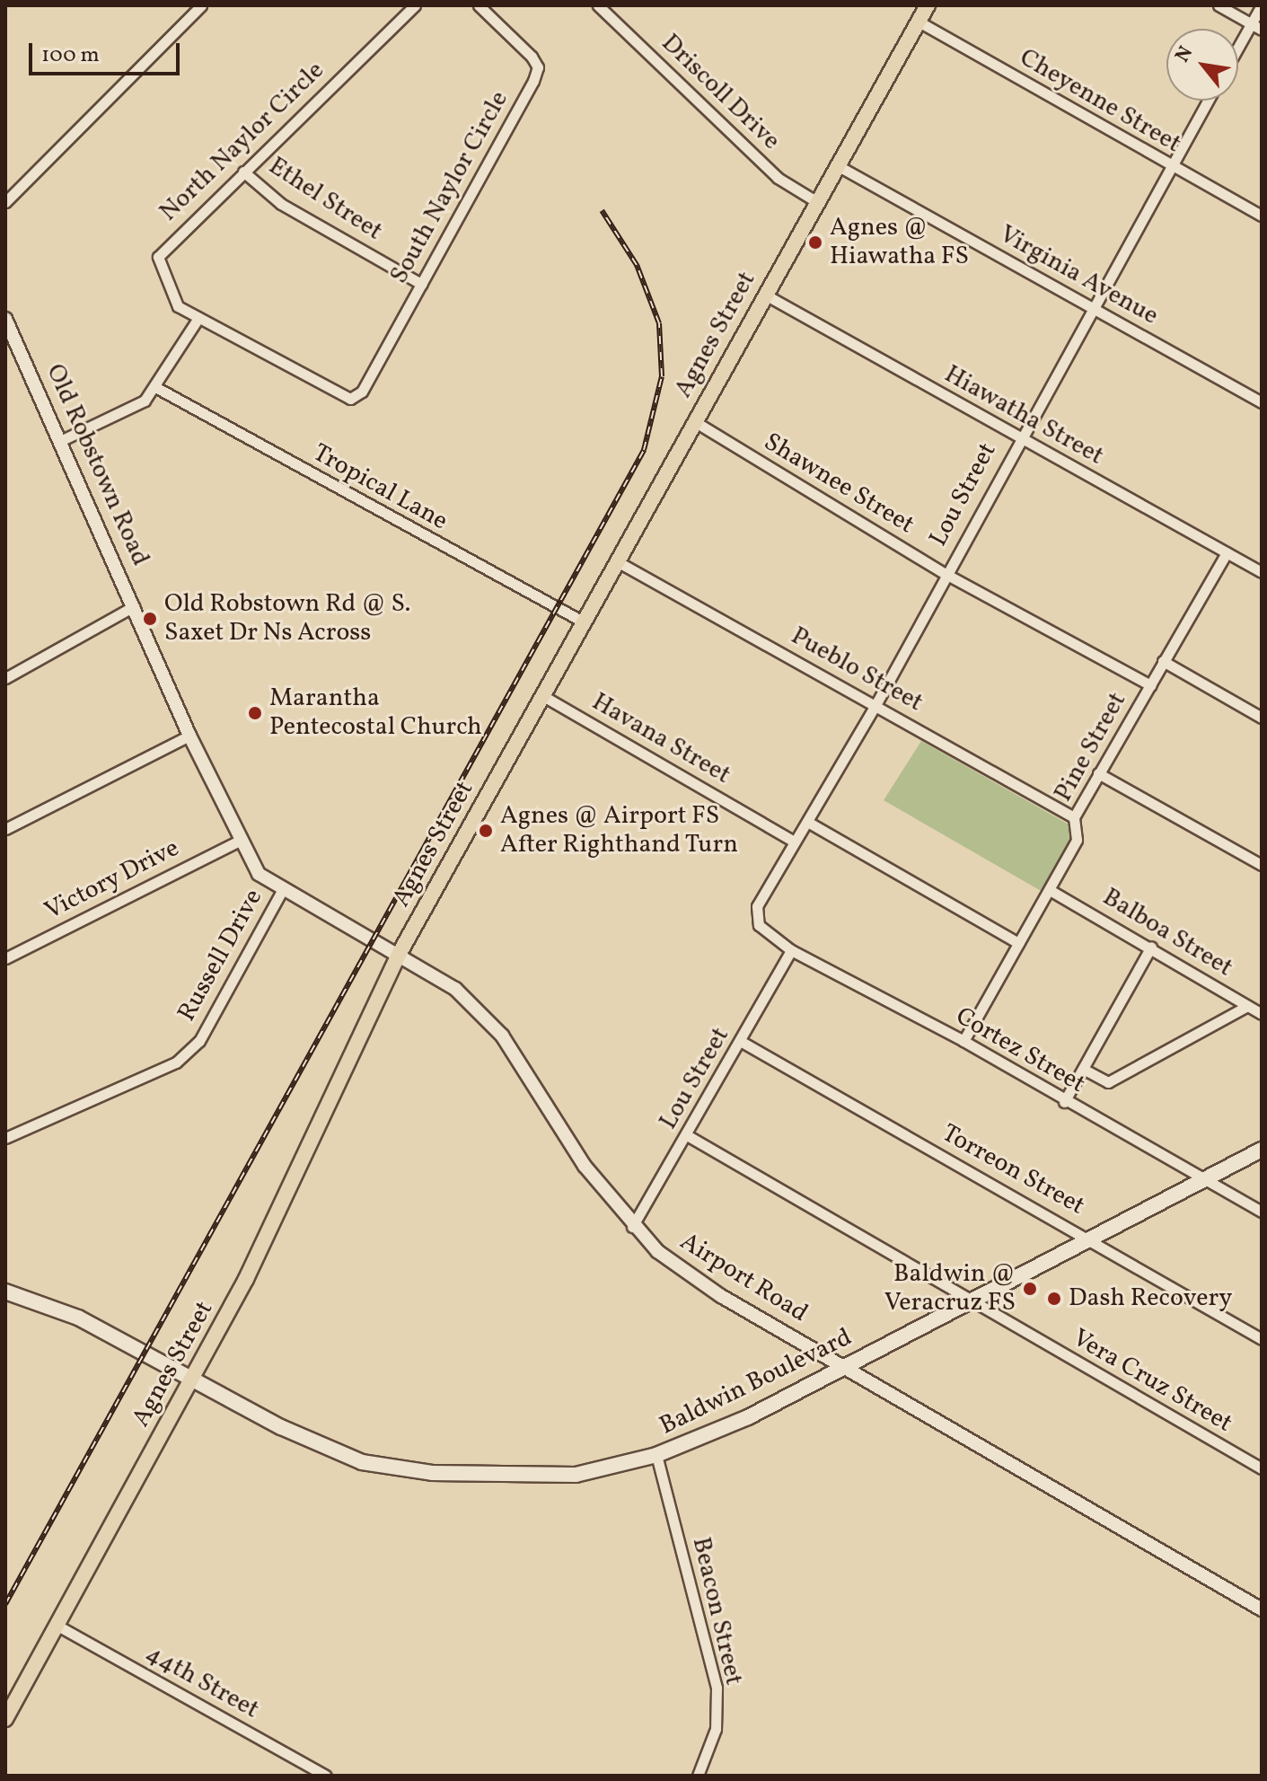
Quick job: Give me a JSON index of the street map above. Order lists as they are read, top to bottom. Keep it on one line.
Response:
{"streets":{"main road":["Agnes Street","Baldwin Boulevard"],"street":["Driscoll Drive","Cheyenne Street","North Naylor Circle","South Naylor Circle","Ethel Street","Virginia Avenue","Hiawatha Street","Old Robstown Road","Shawnee Street","Tropical Lane","Lou Street","Pueblo Street","Havana Street","Pine Street","Victory Drive","Balboa Street","Russell Drive","Cortez Street","Torreon Street","Airport Road","Vera Cruz Street","Beacon Street","44th Street"]},"crossings":[["Driscoll Drive","Agnes Street"],["Cheyenne Street","Agnes Street"],["Cheyenne Street","Lou Street"],["North Naylor Circle","South Naylor Circle"],["North Naylor Circle","Ethel Street"],["South Naylor Circle","Ethel Street"],["Virginia Avenue","Agnes Street"],["Virginia Avenue","Lou Street"],["Agnes Street","Hiawatha Street"],["Agnes Street","Old Robstown Road"],["Agnes Street","Shawnee Street"],["Agnes Street","Tropical Lane"],["Agnes Street","Pueblo Street"],["Agnes Street","Havana Street"],["Agnes Street","Airport Road"],["Agnes Street","Baldwin Boulevard"],["Agnes Street","44th Street"],["Hiawatha Street","Lou Street"],["Hiawatha Street","Pine Street"],["Old Robstown Road","Victory Drive"],["Old Robstown Road","Russell Drive"],["Old Robstown Road","Airport Road"],["Shawnee Street","Lou Street"],["Shawnee Street","Pine Street"],["Lou Street","Pueblo Street"],["Lou Street","Havana Street"],["Lou Street","Cortez Street"],["Lou Street","Torreon Street"],["Lou Street","Airport Road"],["Lou Street","Vera Cruz Street"],["Pueblo Street","Pine Street"],["Pine Street","Balboa Street"],["Pine Street","Cortez Street"],["Cortez Street","Baldwin Boulevard"],["Torreon Street","Baldwin Boulevard"],["Airport Road","Baldwin Boulevard"],["Vera Cruz Street","Baldwin Boulevard"],["Baldwin Boulevard","Beacon Street"]],"places":["Agnes @ Hiawatha FS","Old Robstown Rd @ S. Saxet Dr Ns Across","Marantha Pentecostal Church","Agnes @ Airport FS After Righthand Turn","Baldwin @ Veracruz FS","Dash Recovery"],"scale_bar":"100 m","north":"top left"}
